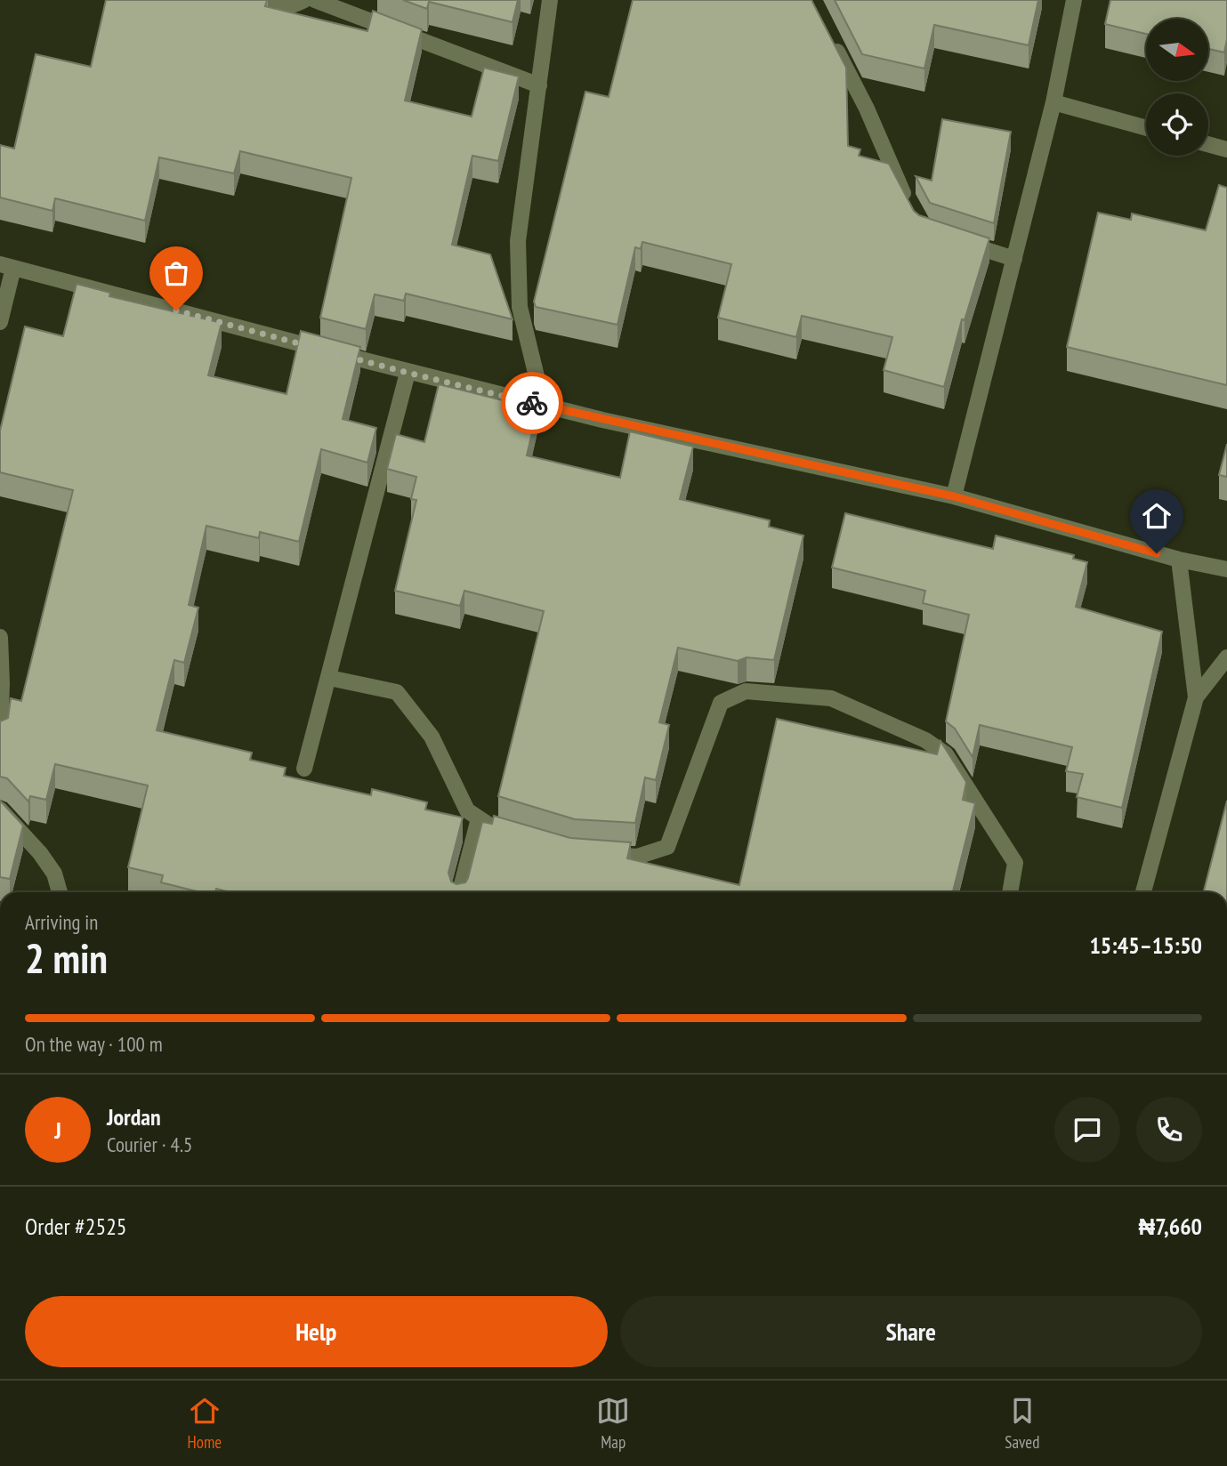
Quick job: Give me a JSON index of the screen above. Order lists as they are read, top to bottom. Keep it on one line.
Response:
{"north":"right","page":{"heading":["2 min","Arriving in","15:45–15:50"],"panel":["Jordan","Courier · 4.5","Order #2525","₦7,660"],"bar":"On the way · 100 m","round":"J","buttons":["Help","Share"],"tabs":["Home","Map","Saved"]}}
